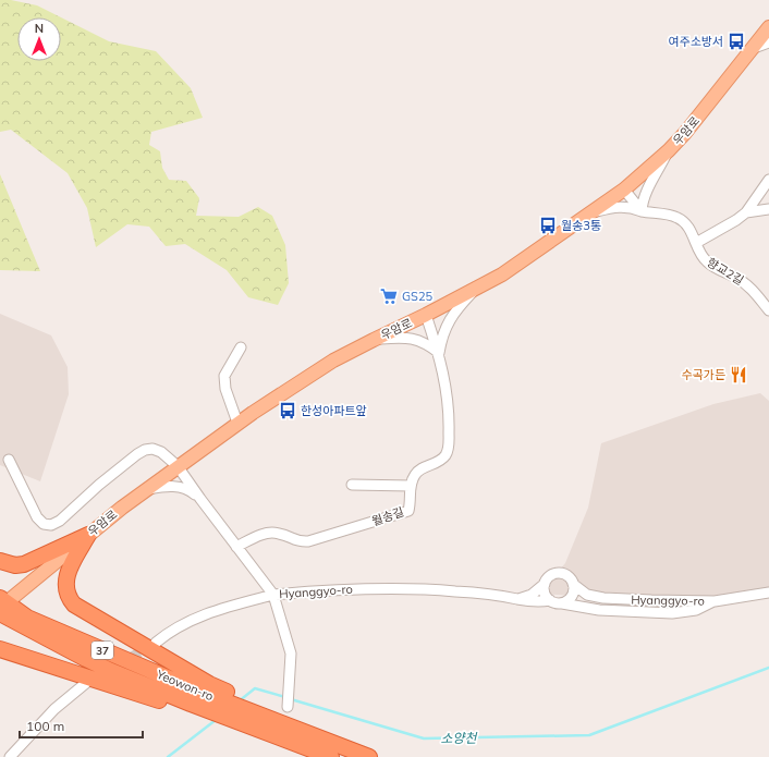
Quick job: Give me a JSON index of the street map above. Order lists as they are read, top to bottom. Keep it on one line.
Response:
{"streets":{"highway":["37","Yeowon-ro"],"main road":["우암로"],"street":["향교2길","월송길","Hyanggyo-ro"]},"crossings":[["우암로","향교2길"],["우암로","Hyanggyo-ro"],["우암로","Yeowon-ro"],["월송길","Hyanggyo-ro"]],"water":["소양천"],"places":{"bus stop":["여주소방서","월송3통","한성아파트앞"],"supermarket":["GS25"],"restaurant":["수곡가든"]},"scale_bar":"100 m","north":"top"}
